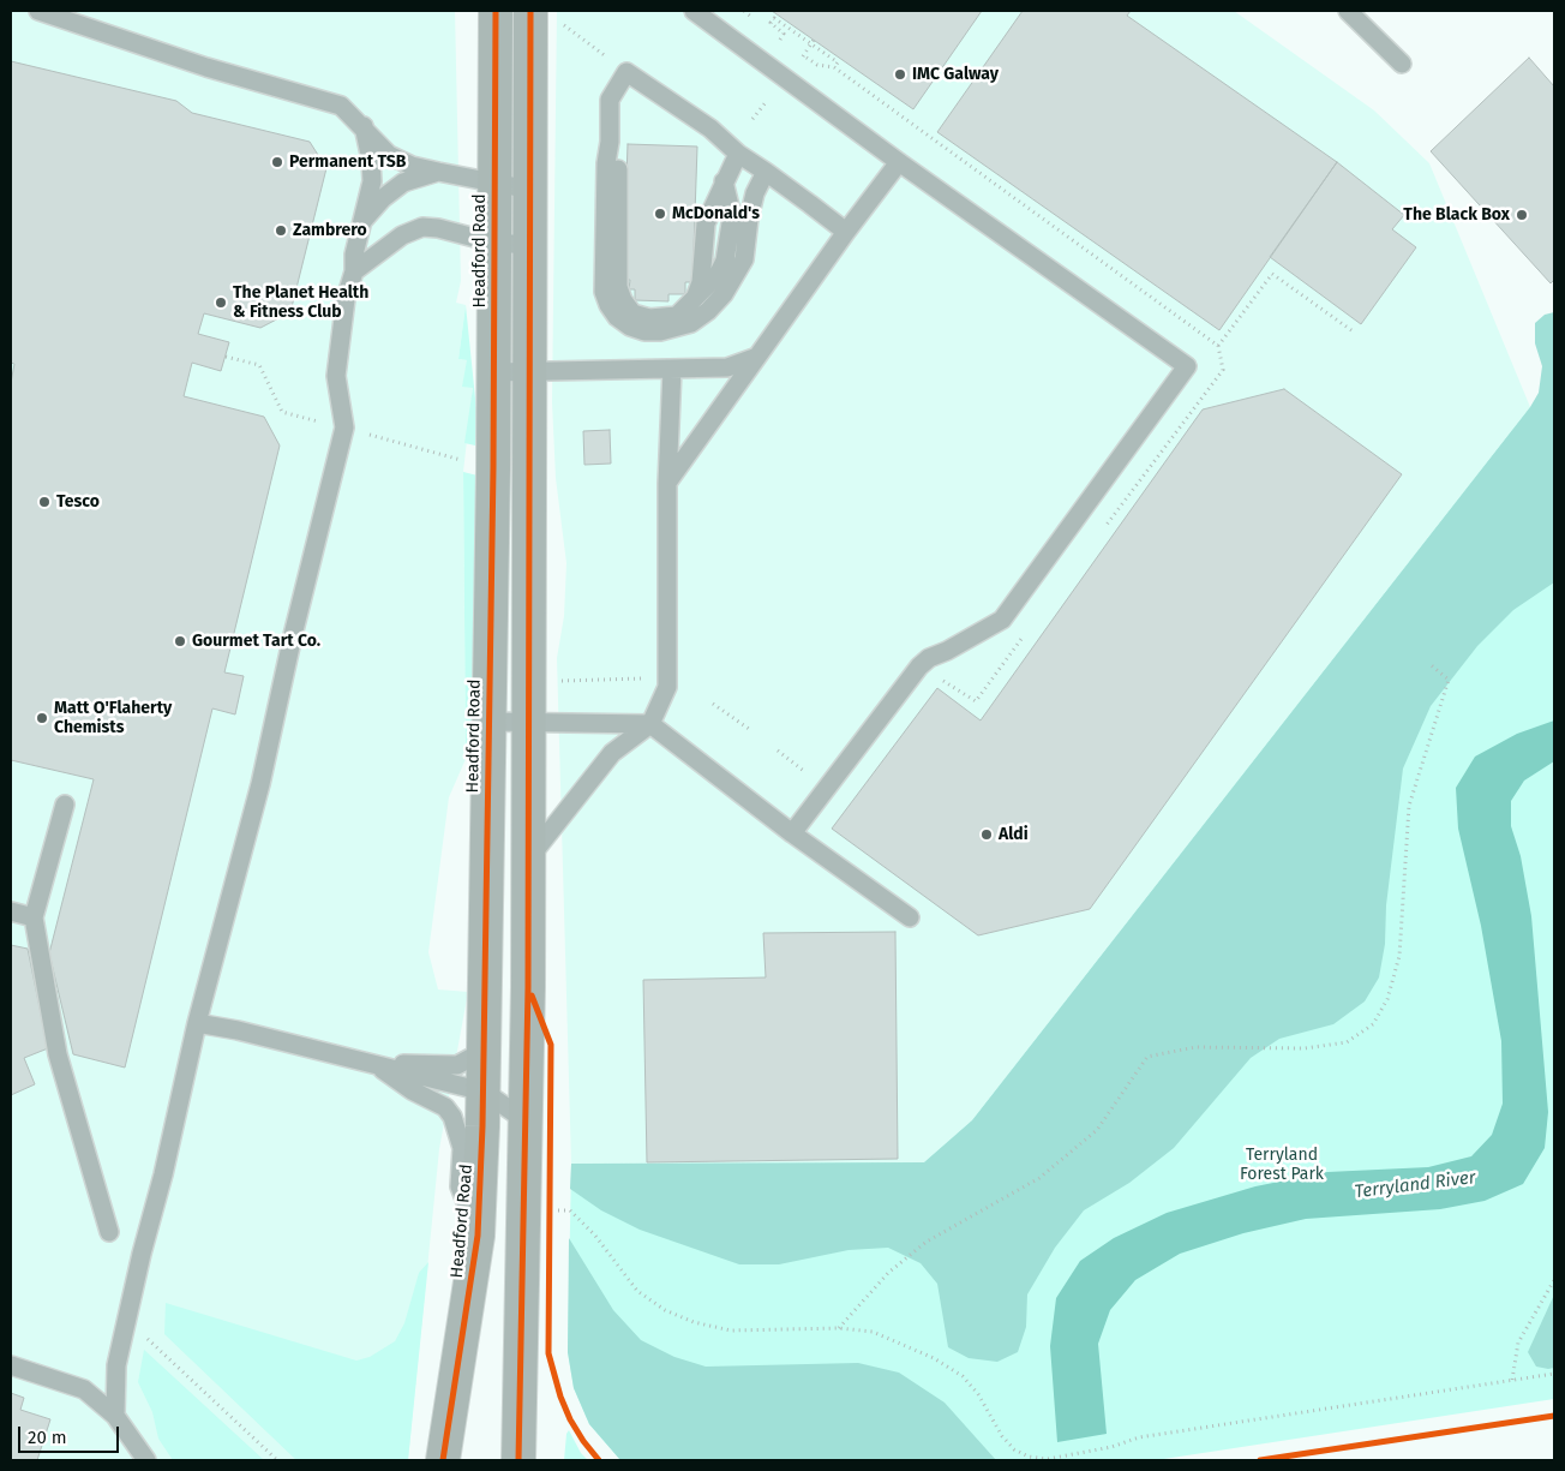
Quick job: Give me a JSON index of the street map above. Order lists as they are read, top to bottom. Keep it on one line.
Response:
{"streets":{"main road":["Headford Road"]},"water":["Terryland River"],"parks":["Terryland Forest Park"],"places":["IMC Galway","Permanent TSB","McDonald's","The Black Box","Zambrero","The Planet Health & Fitness Club","Tesco","Gourmet Tart Co.","Matt O'Flaherty Chemists","Aldi"],"scale_bar":"20 m"}
